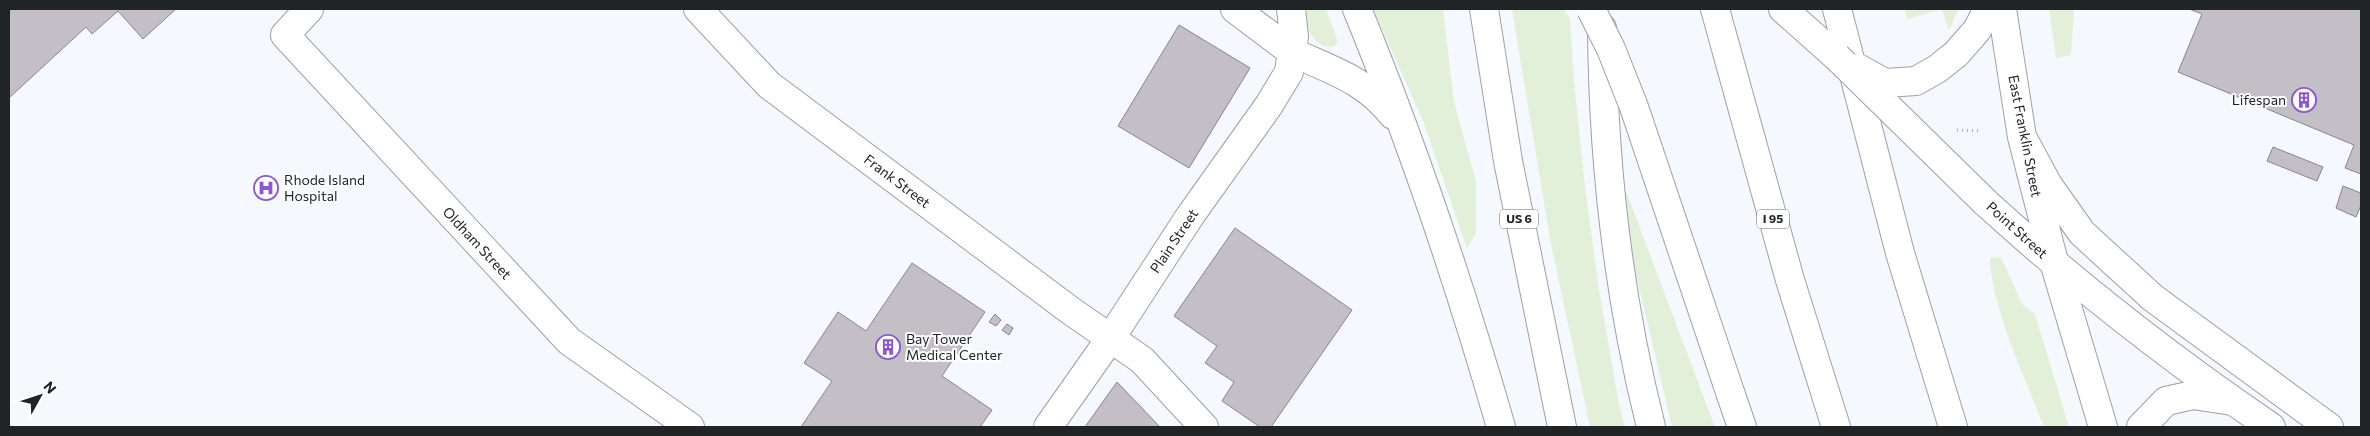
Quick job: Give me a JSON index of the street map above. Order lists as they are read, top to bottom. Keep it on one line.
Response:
{"streets":{"main road":["East Franklin Street","Frank Street","US 6","I 95","Point Street","Plain Street","Oldham Street"]},"crossings":[["East Franklin Street","Point Street"],["Frank Street","Plain Street"]],"places":{"building":["Lifespan","Bay Tower Medical Center"],"hospital":["Rhode Island Hospital"]},"north":"top right"}
